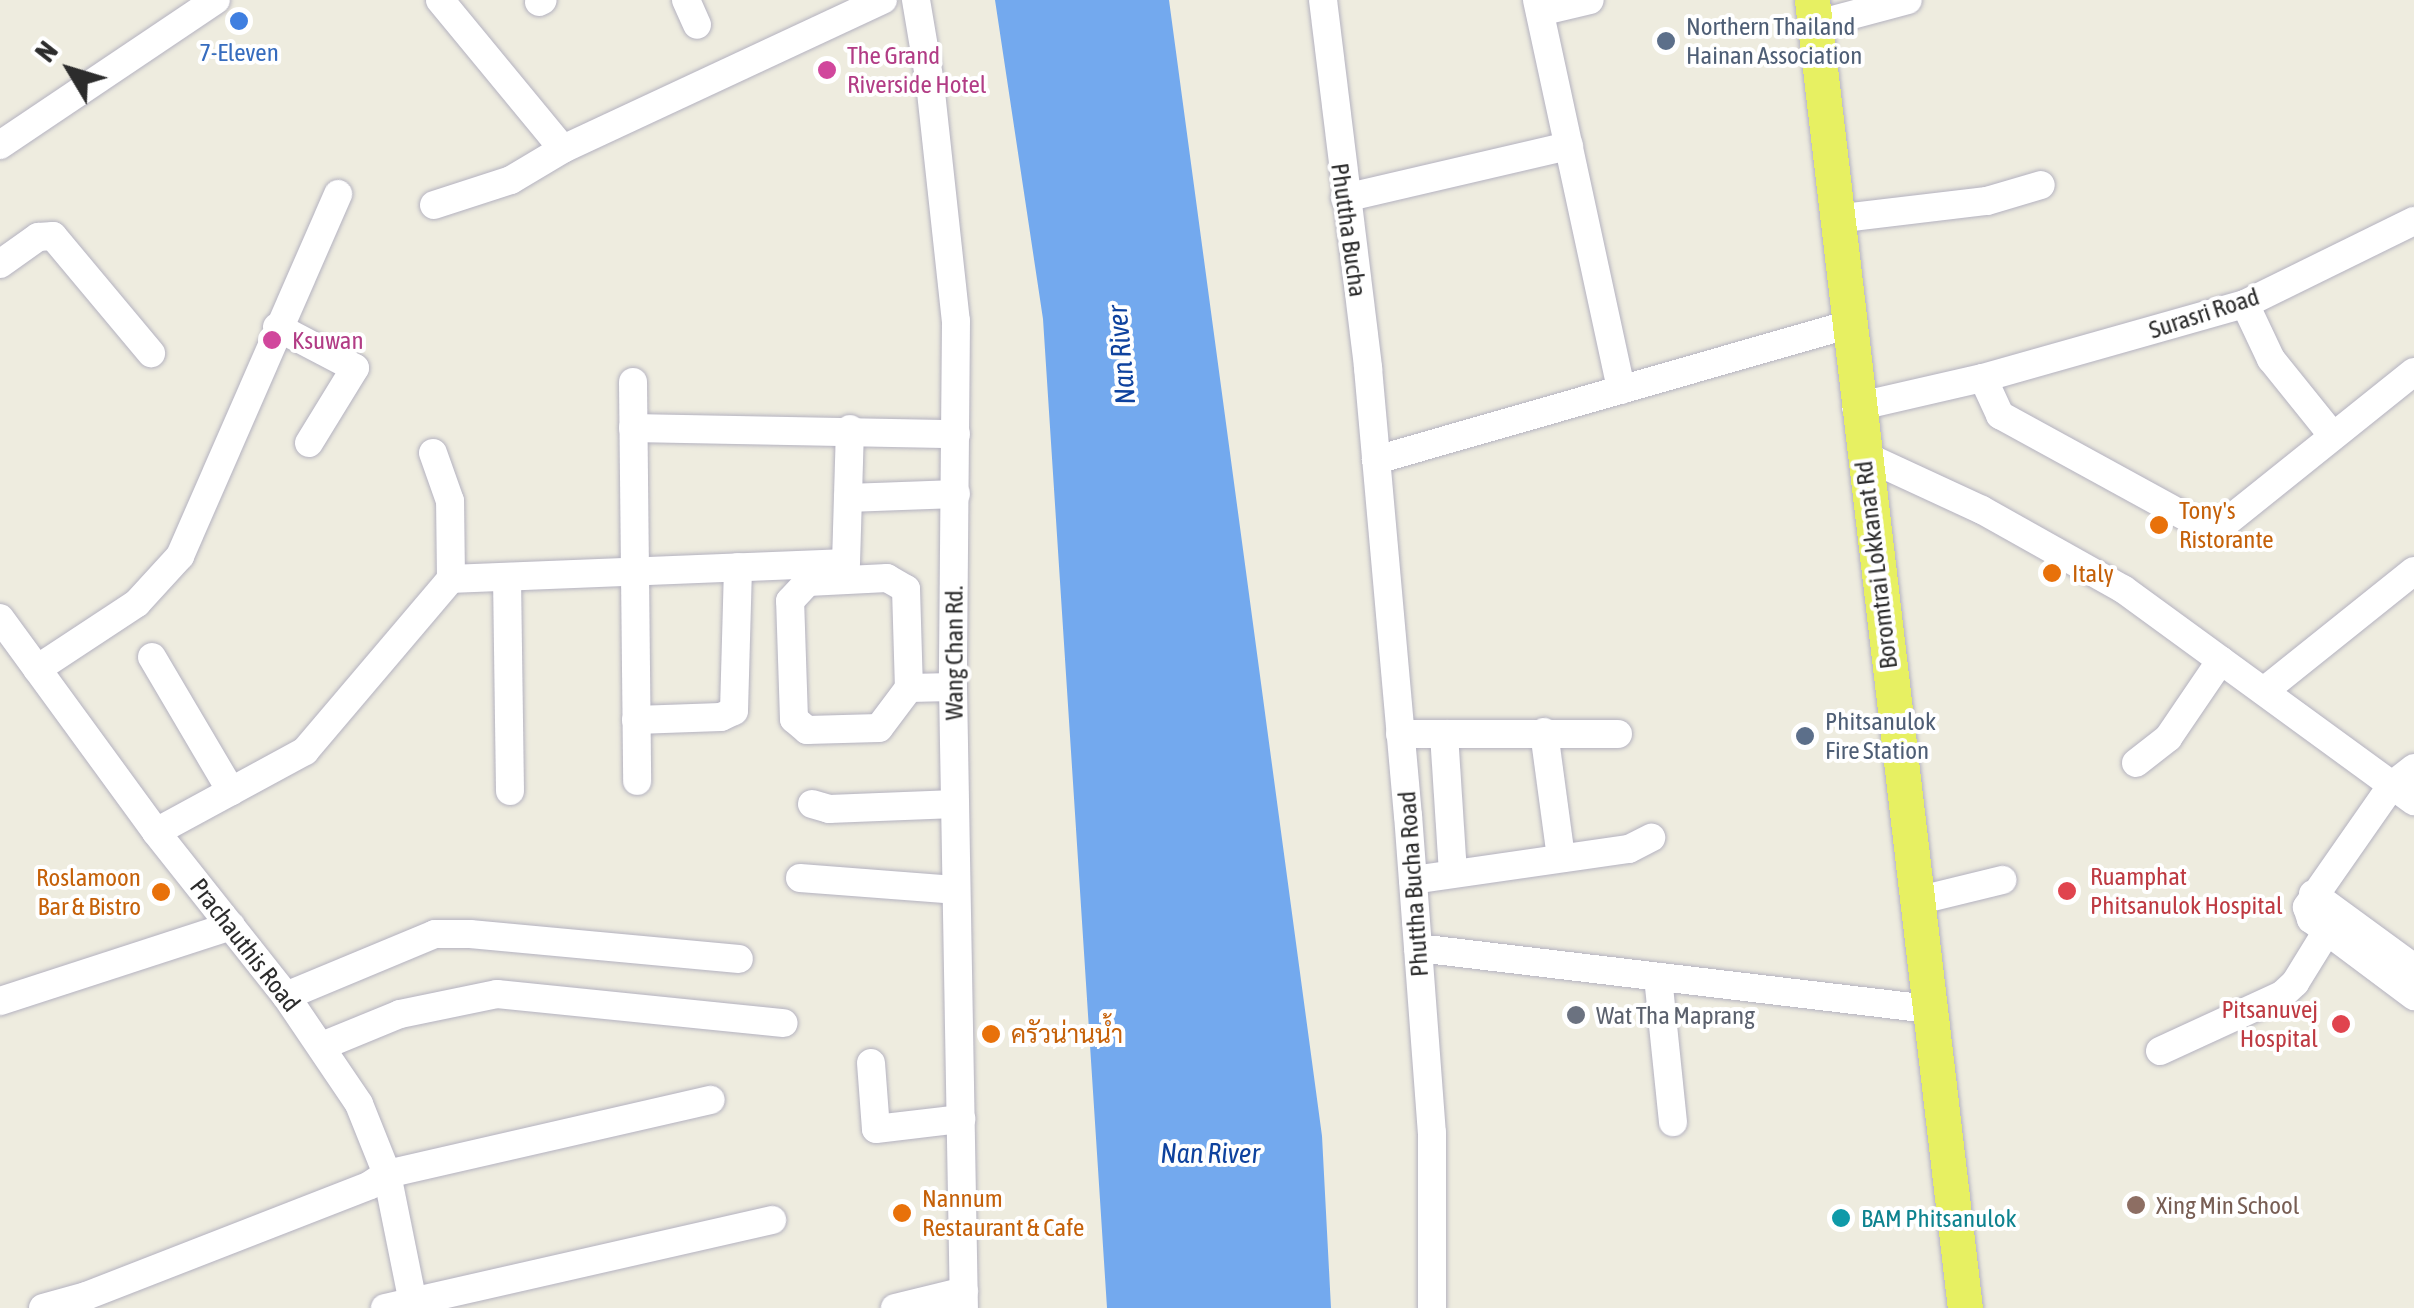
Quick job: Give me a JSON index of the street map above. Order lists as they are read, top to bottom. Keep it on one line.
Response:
{"streets":{"main road":["Boromtrai Lokkanat Rd"],"street":["Phuttha Bucha","Surasri Road","Wang Chan Rd.","Phuttha Bucha Road","Prachauthis Road"]},"crossings":[["Phuttha Bucha","Phuttha Bucha Road"],["Surasri Road","Boromtrai Lokkanat Rd"]],"water":["Nan River"],"places":["7-Eleven","Northern Thailand Hainan Association","The Grand Riverside Hotel","Ksuwan","Tony's Ristorante","Italy","Phitsanulok Fire Station","Ruamphat Phitsanulok Hospital","Roslamoon Bar & Bistro","Wat Tha Maprang","Pitsanuvej Hospital","ครัวน่านน้ำ","Xing Min School","Nannum Restaurant & Cafe","BAM Phitsanulok"],"north":"top left"}
